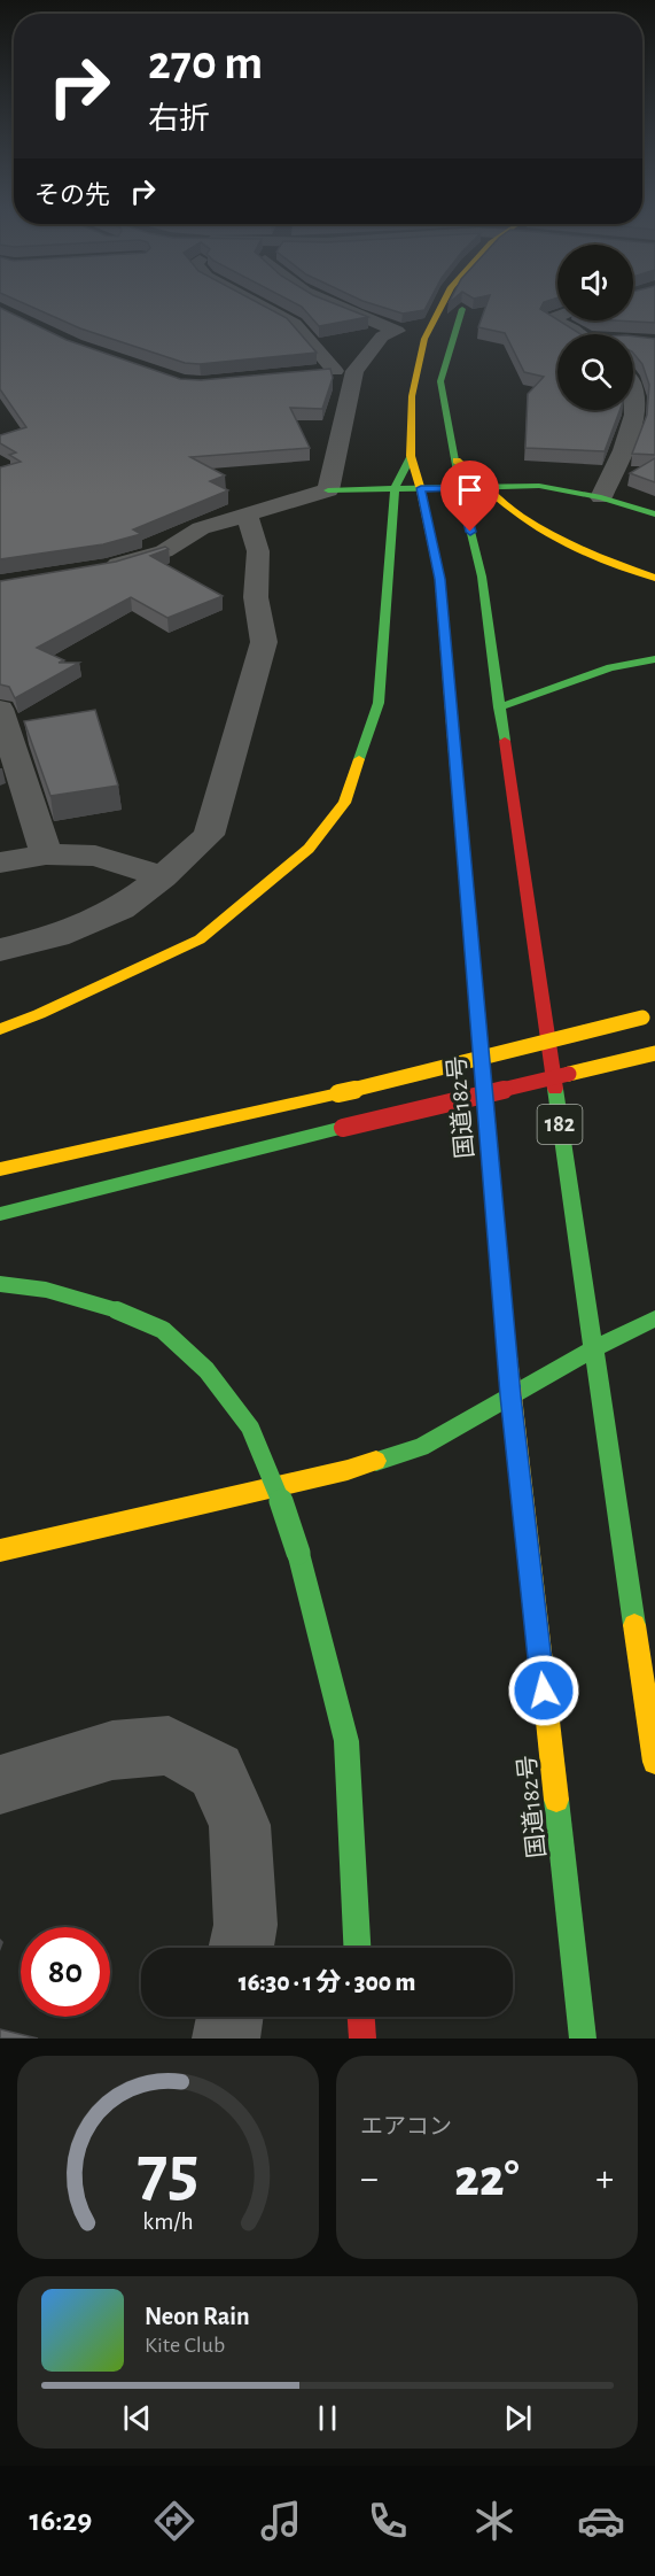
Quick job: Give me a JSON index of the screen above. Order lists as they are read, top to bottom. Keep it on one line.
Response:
{"streets":{"main road":["国道182号","182"]},"page":{"turn":["270 m","右折"],"then":"その先","limit":"80","trip":"16:30 · 1 分 · 300 m","tile":"エアコン","heat":["−","22°","+"],"song":["Neon Rain","Kite Club"],"tabs":"16:29","gauge":["75","km/h"]}}
